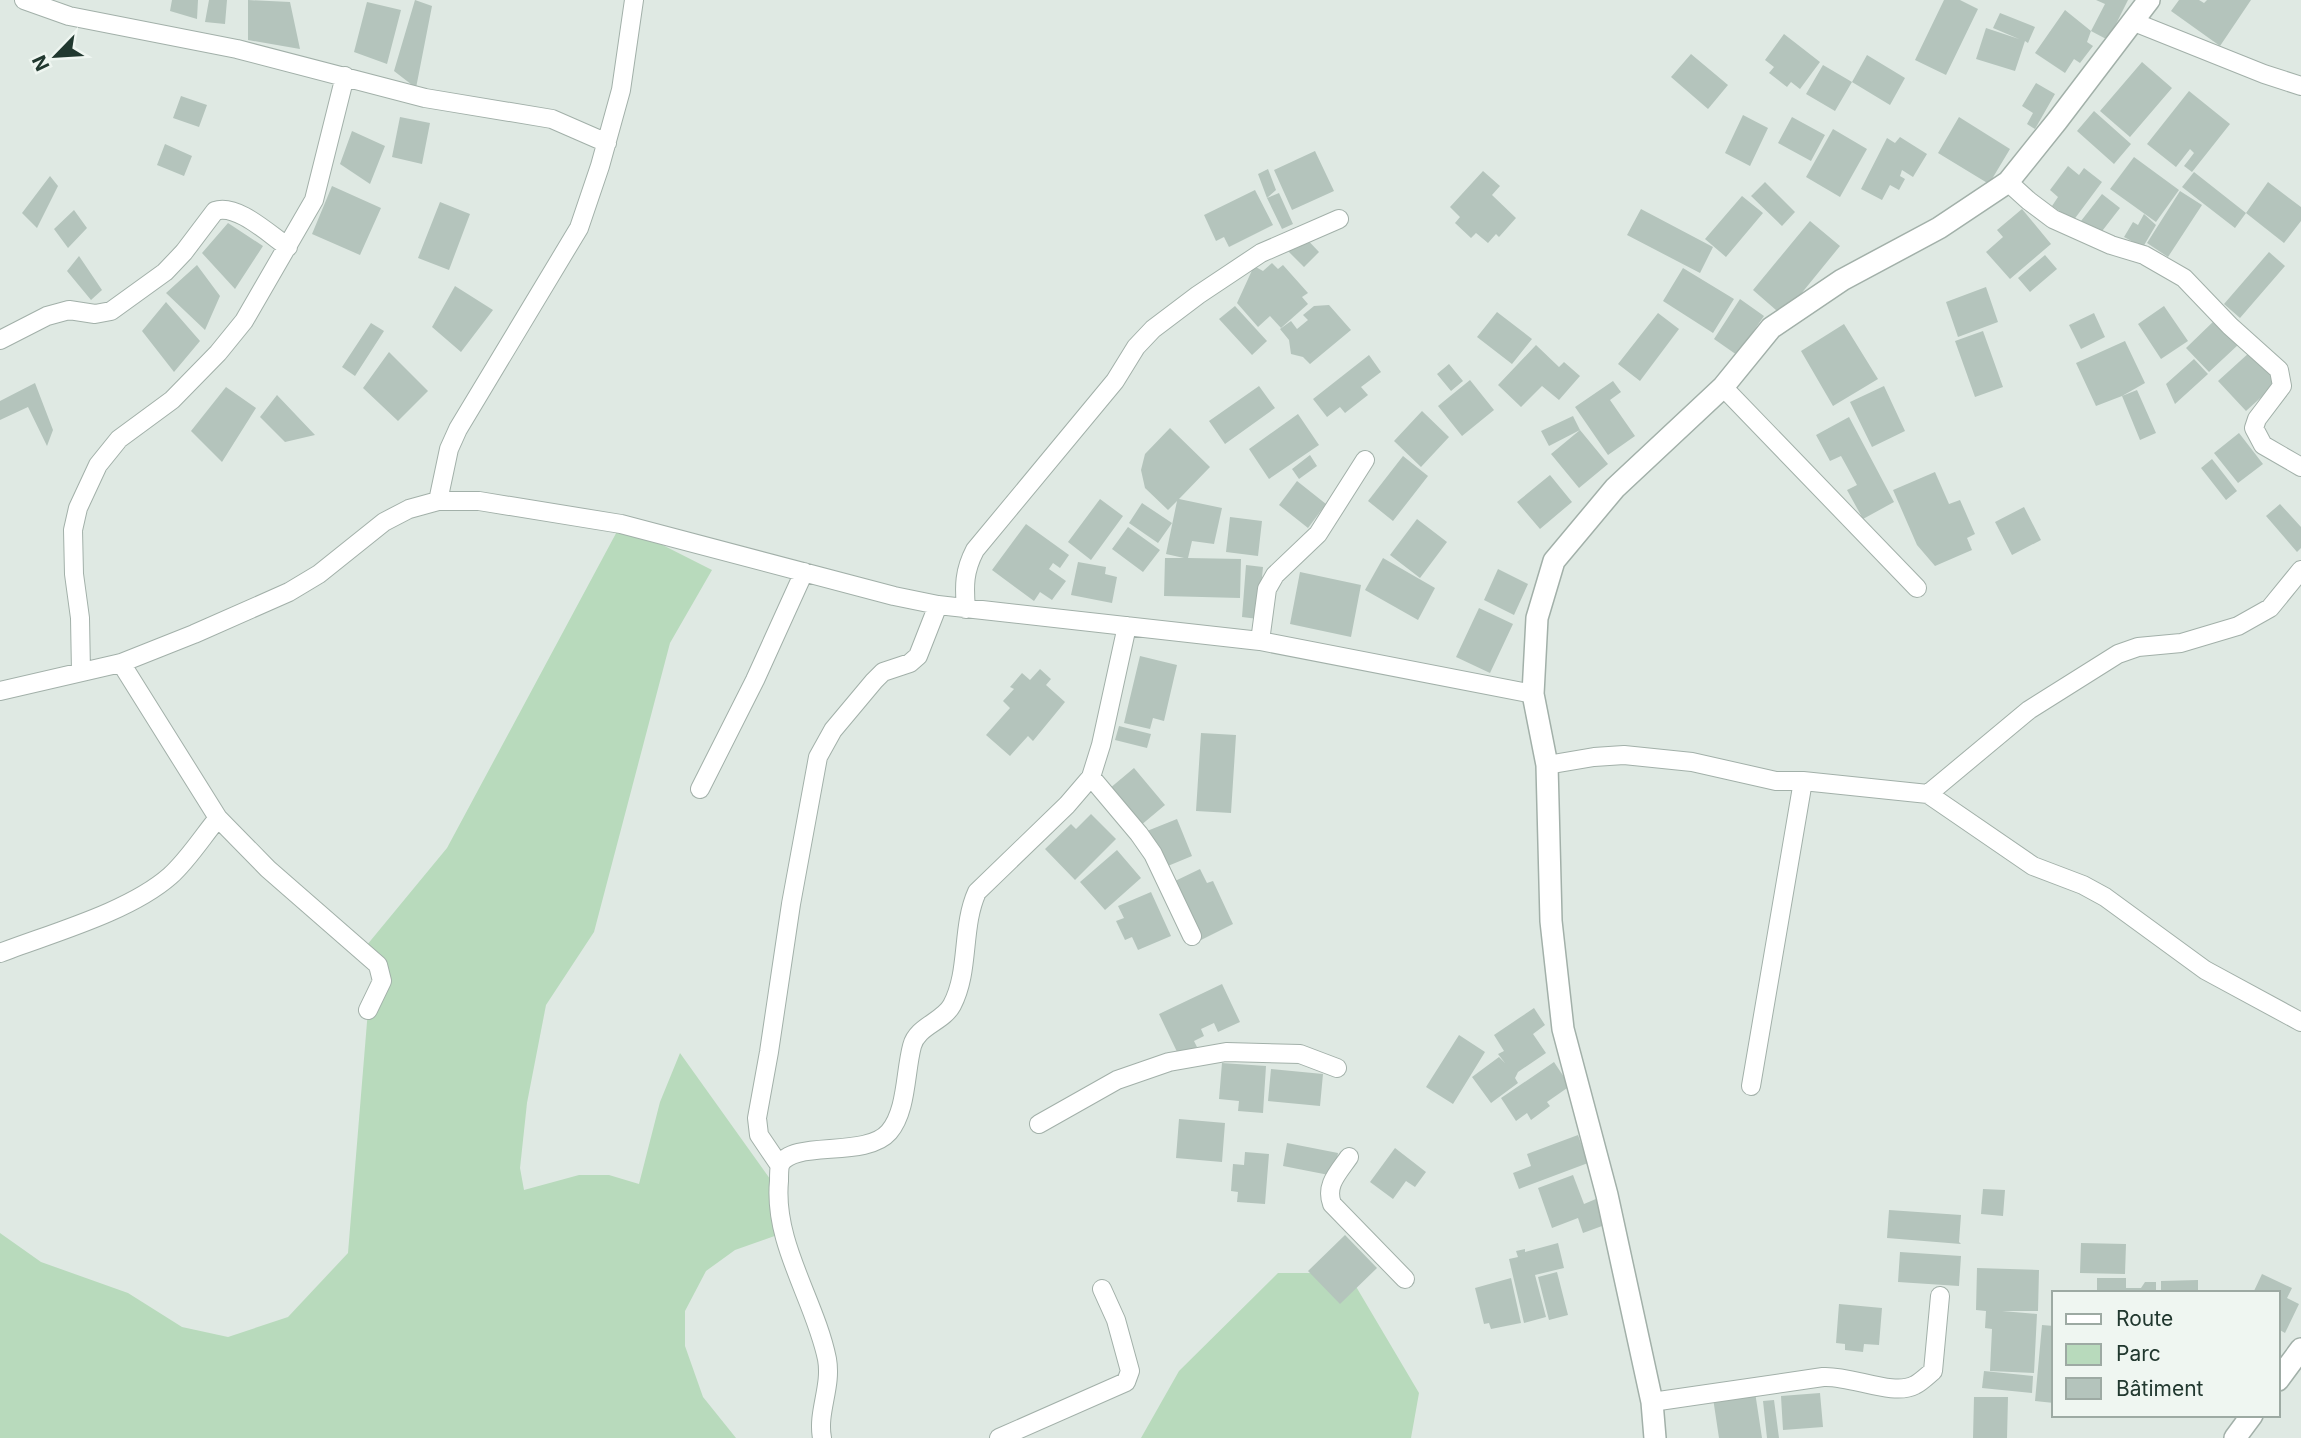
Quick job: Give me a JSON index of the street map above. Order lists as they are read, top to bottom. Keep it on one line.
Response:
{"legend":["Route","Parc","Bâtiment"],"north":"bottom left"}
